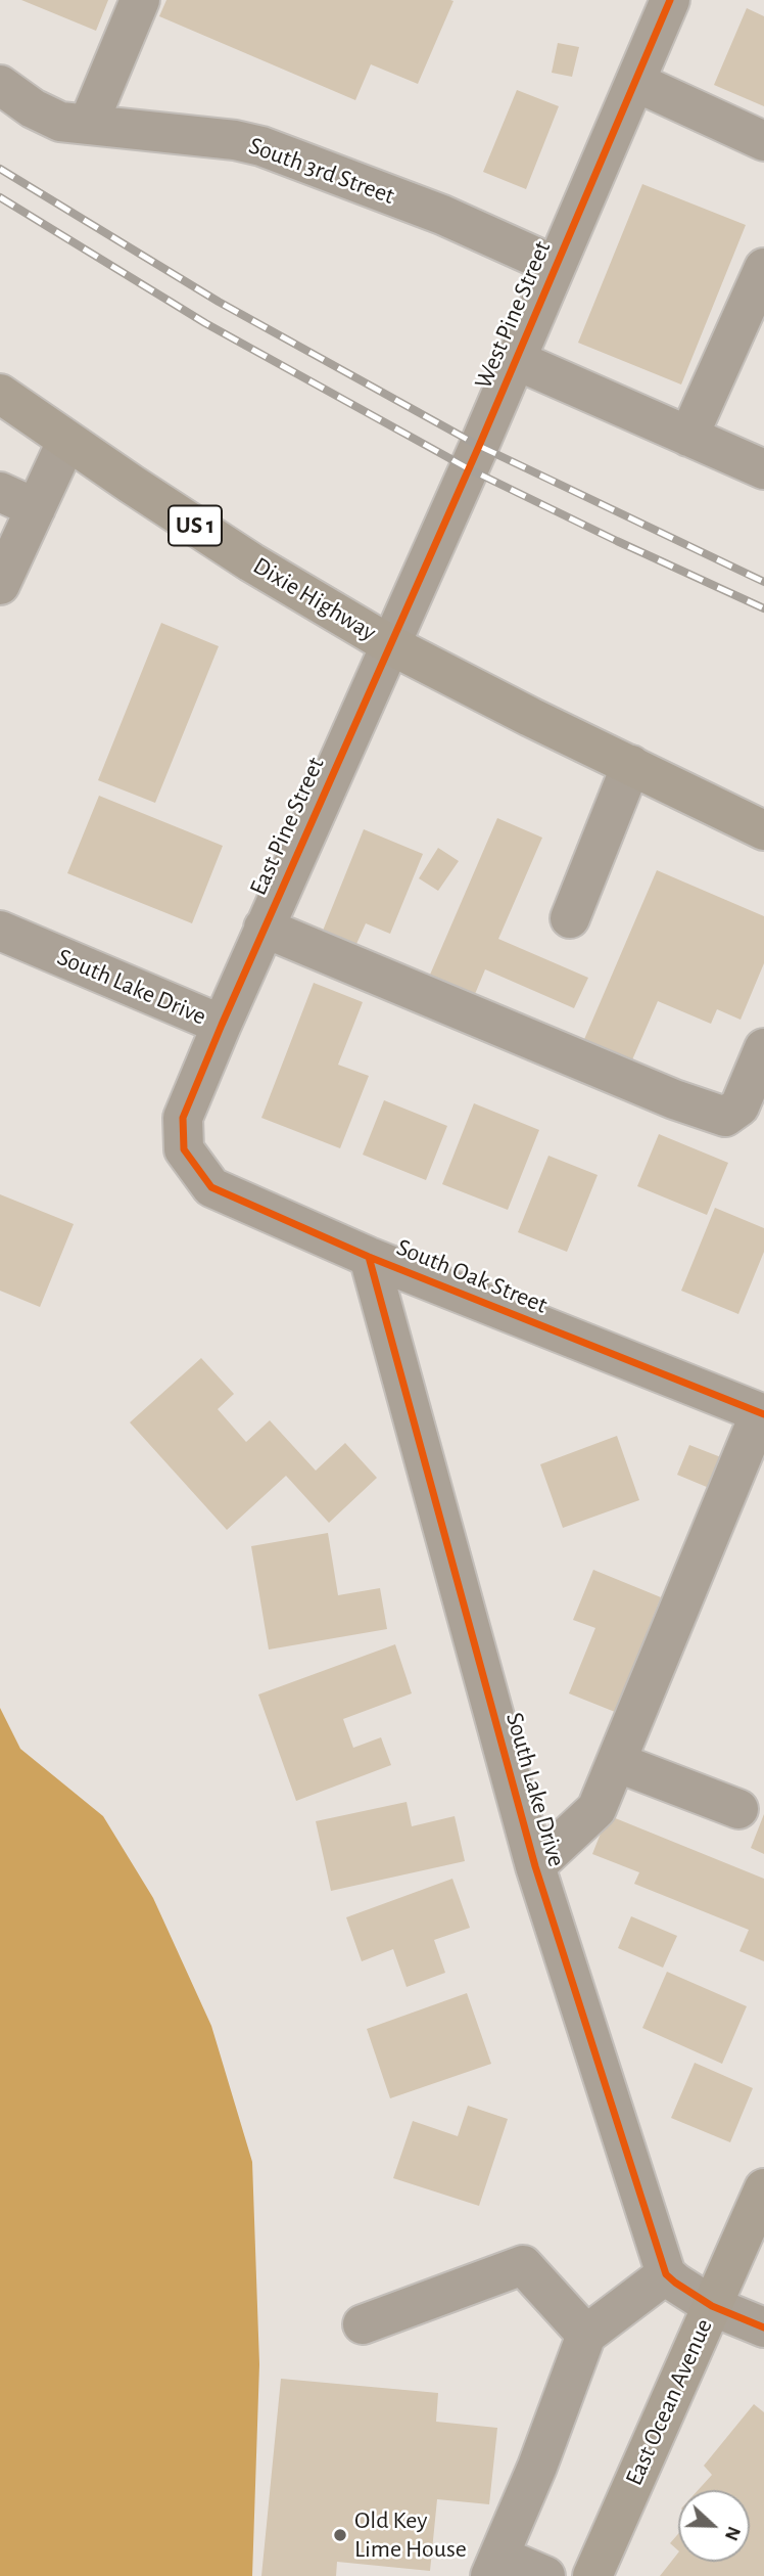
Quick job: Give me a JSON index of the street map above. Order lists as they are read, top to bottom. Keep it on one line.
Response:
{"streets":{"main road":["US 1","Dixie Highway","East Ocean Avenue"],"street":["South 3rd Street","West Pine Street","East Pine Street","South Lake Drive","South Oak Street"]},"crossings":[["South 3rd Street","West Pine Street"],["West Pine Street","Dixie Highway"],["West Pine Street","East Pine Street"],["Dixie Highway","East Pine Street"],["East Pine Street","South Lake Drive"],["South Lake Drive","South Oak Street"]],"places":["Old Key Lime House"],"north":"right"}
